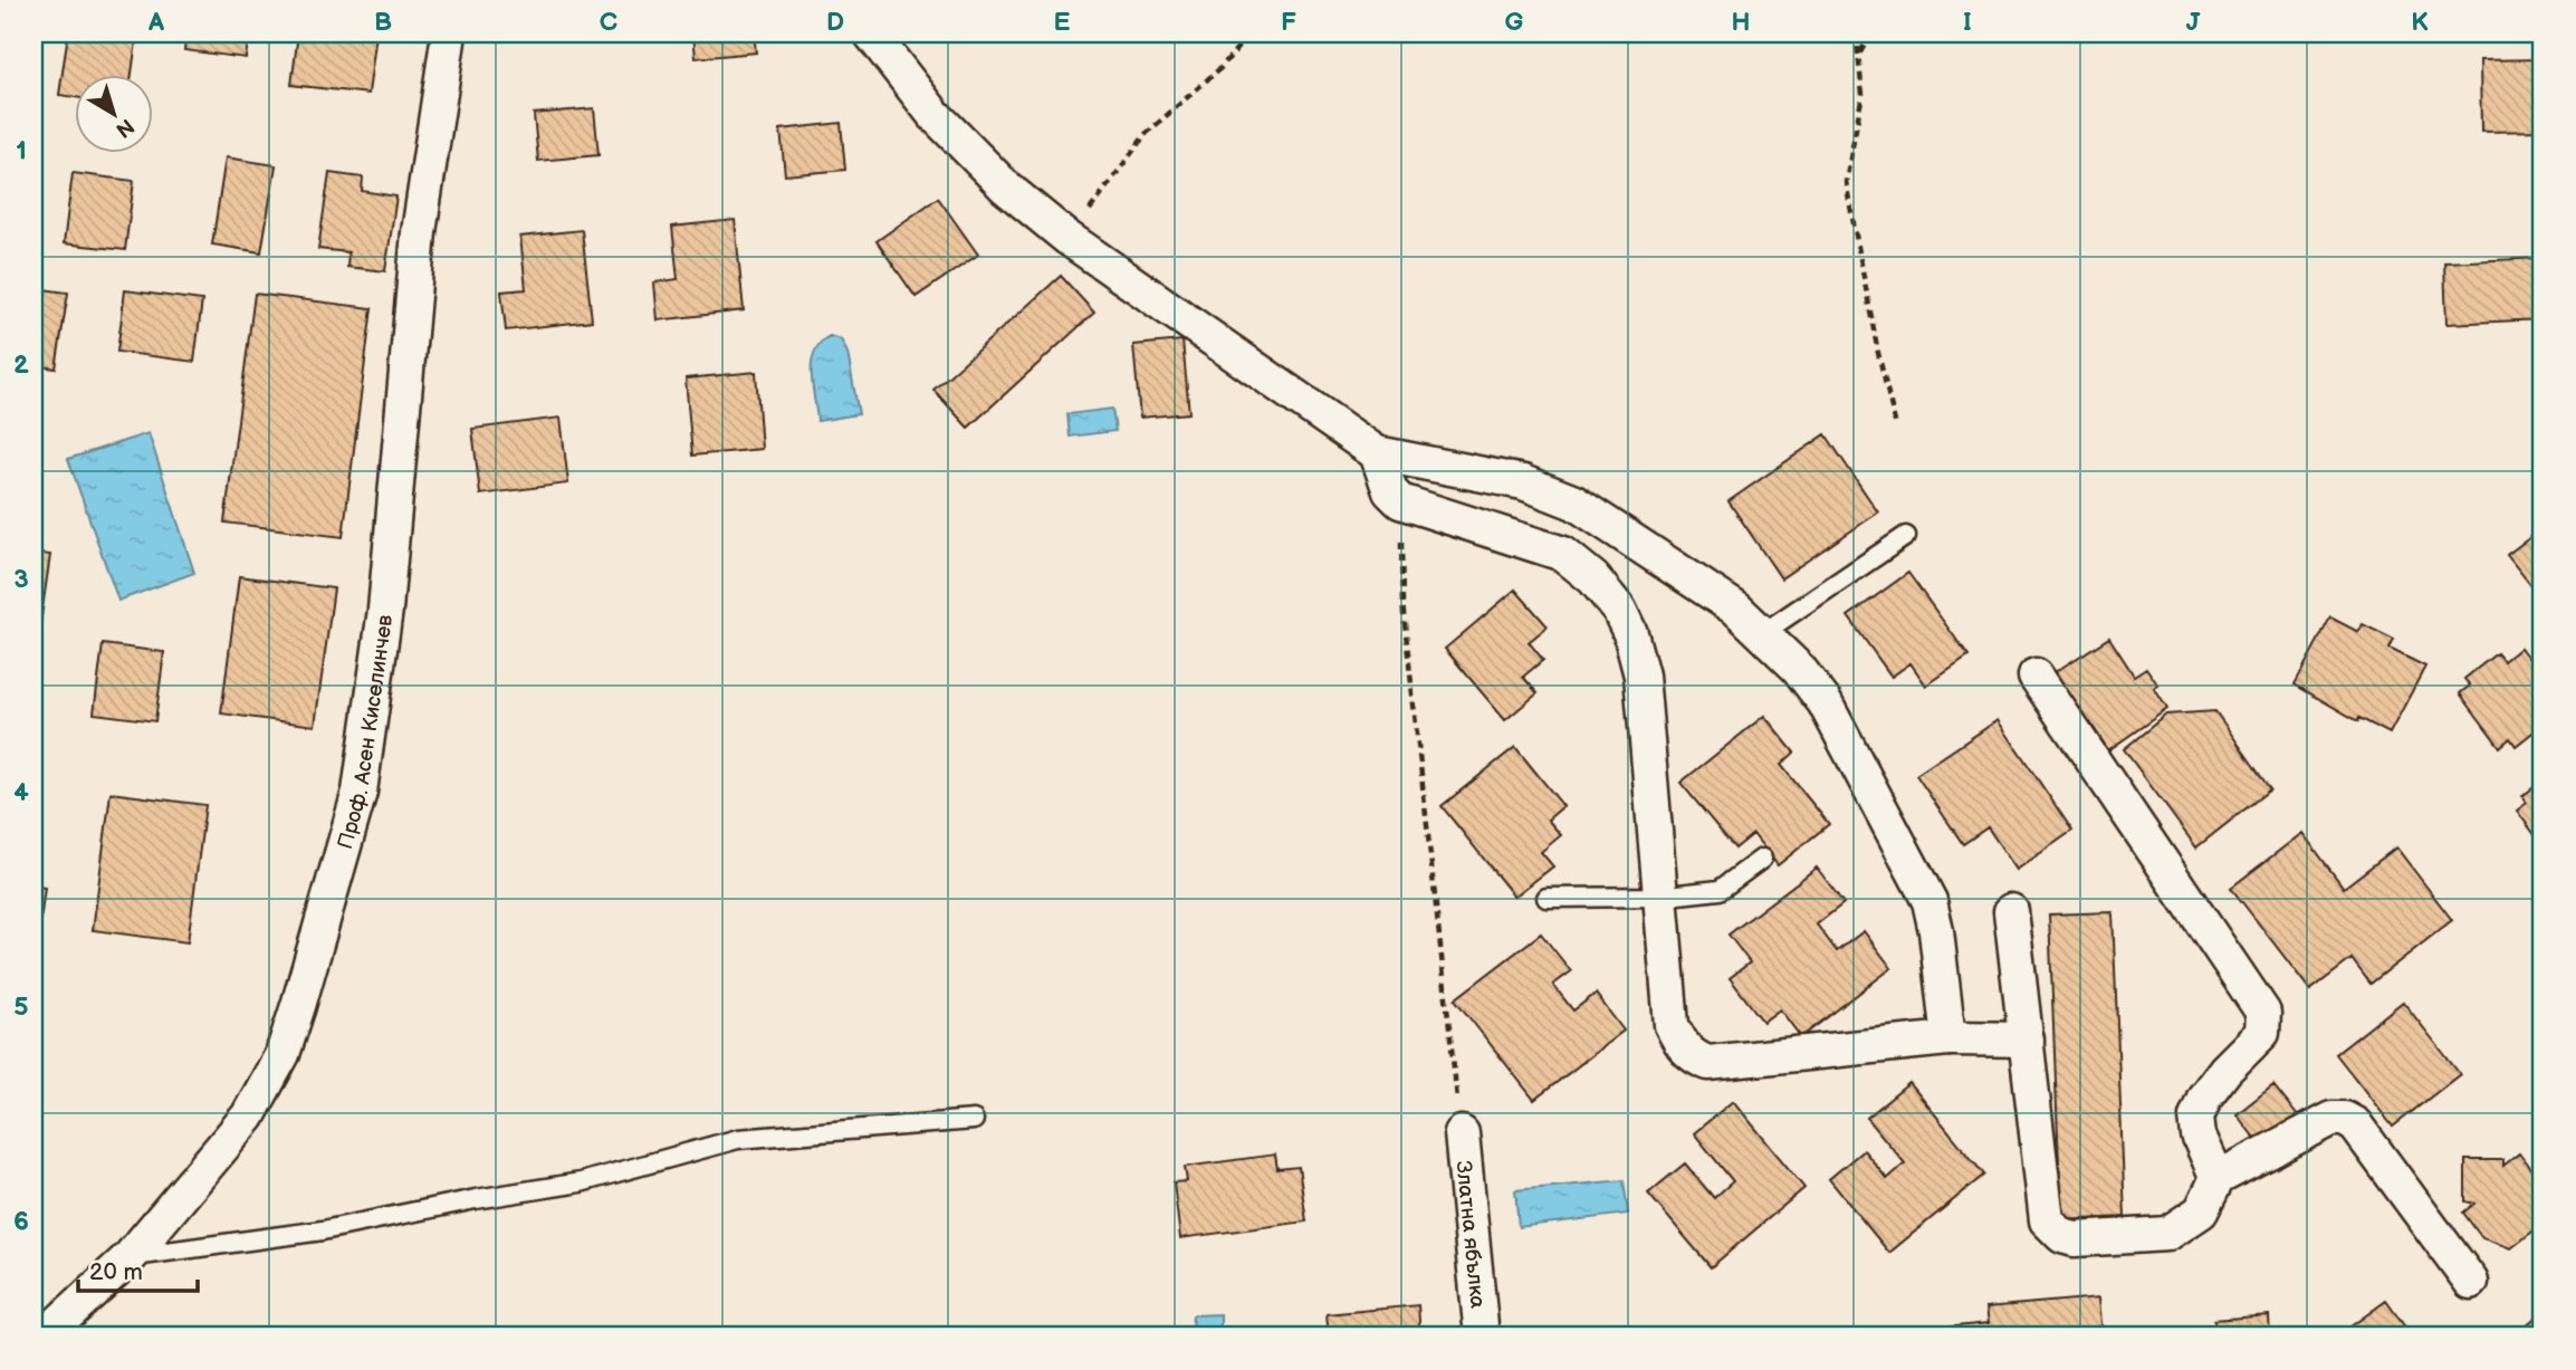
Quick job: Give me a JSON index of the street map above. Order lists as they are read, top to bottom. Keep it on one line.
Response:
{"streets":{"street":["Проф. Асен Киселинчев","Златна ябълка"]},"scale_bar":"20 m","north":"bottom right","grid":{"columns":["A","B","C","D","E","F","G","H","I","J","K"],"rows":["1","2","3","4","5","6"]}}
